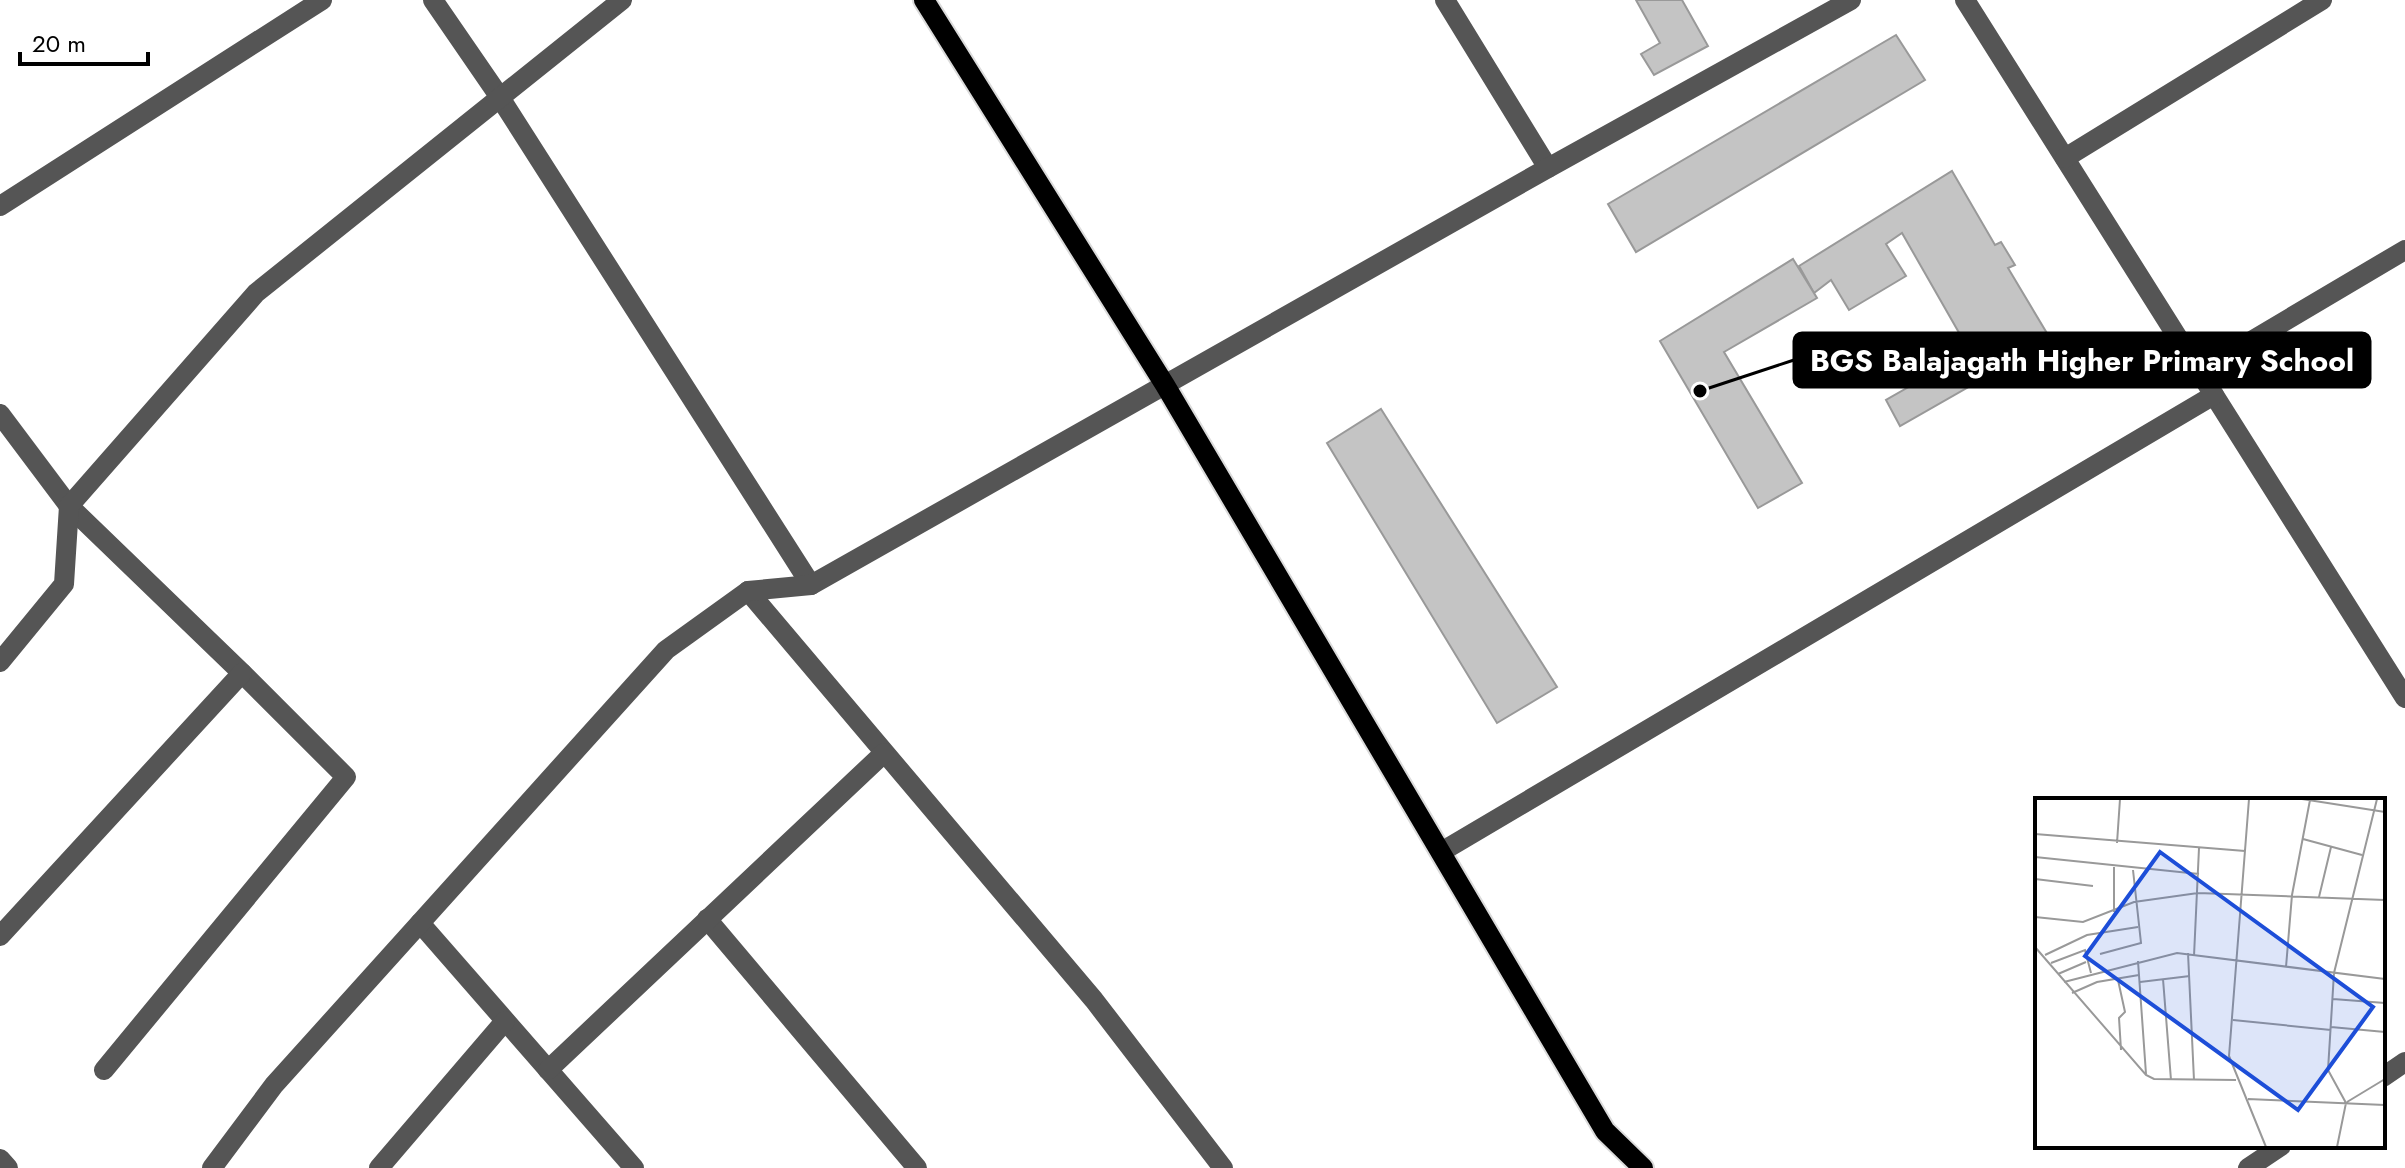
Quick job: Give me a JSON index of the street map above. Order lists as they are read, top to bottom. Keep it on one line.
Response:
{"places":["BGS Balajagath Higher Primary School"],"scale_bar":"20 m"}
